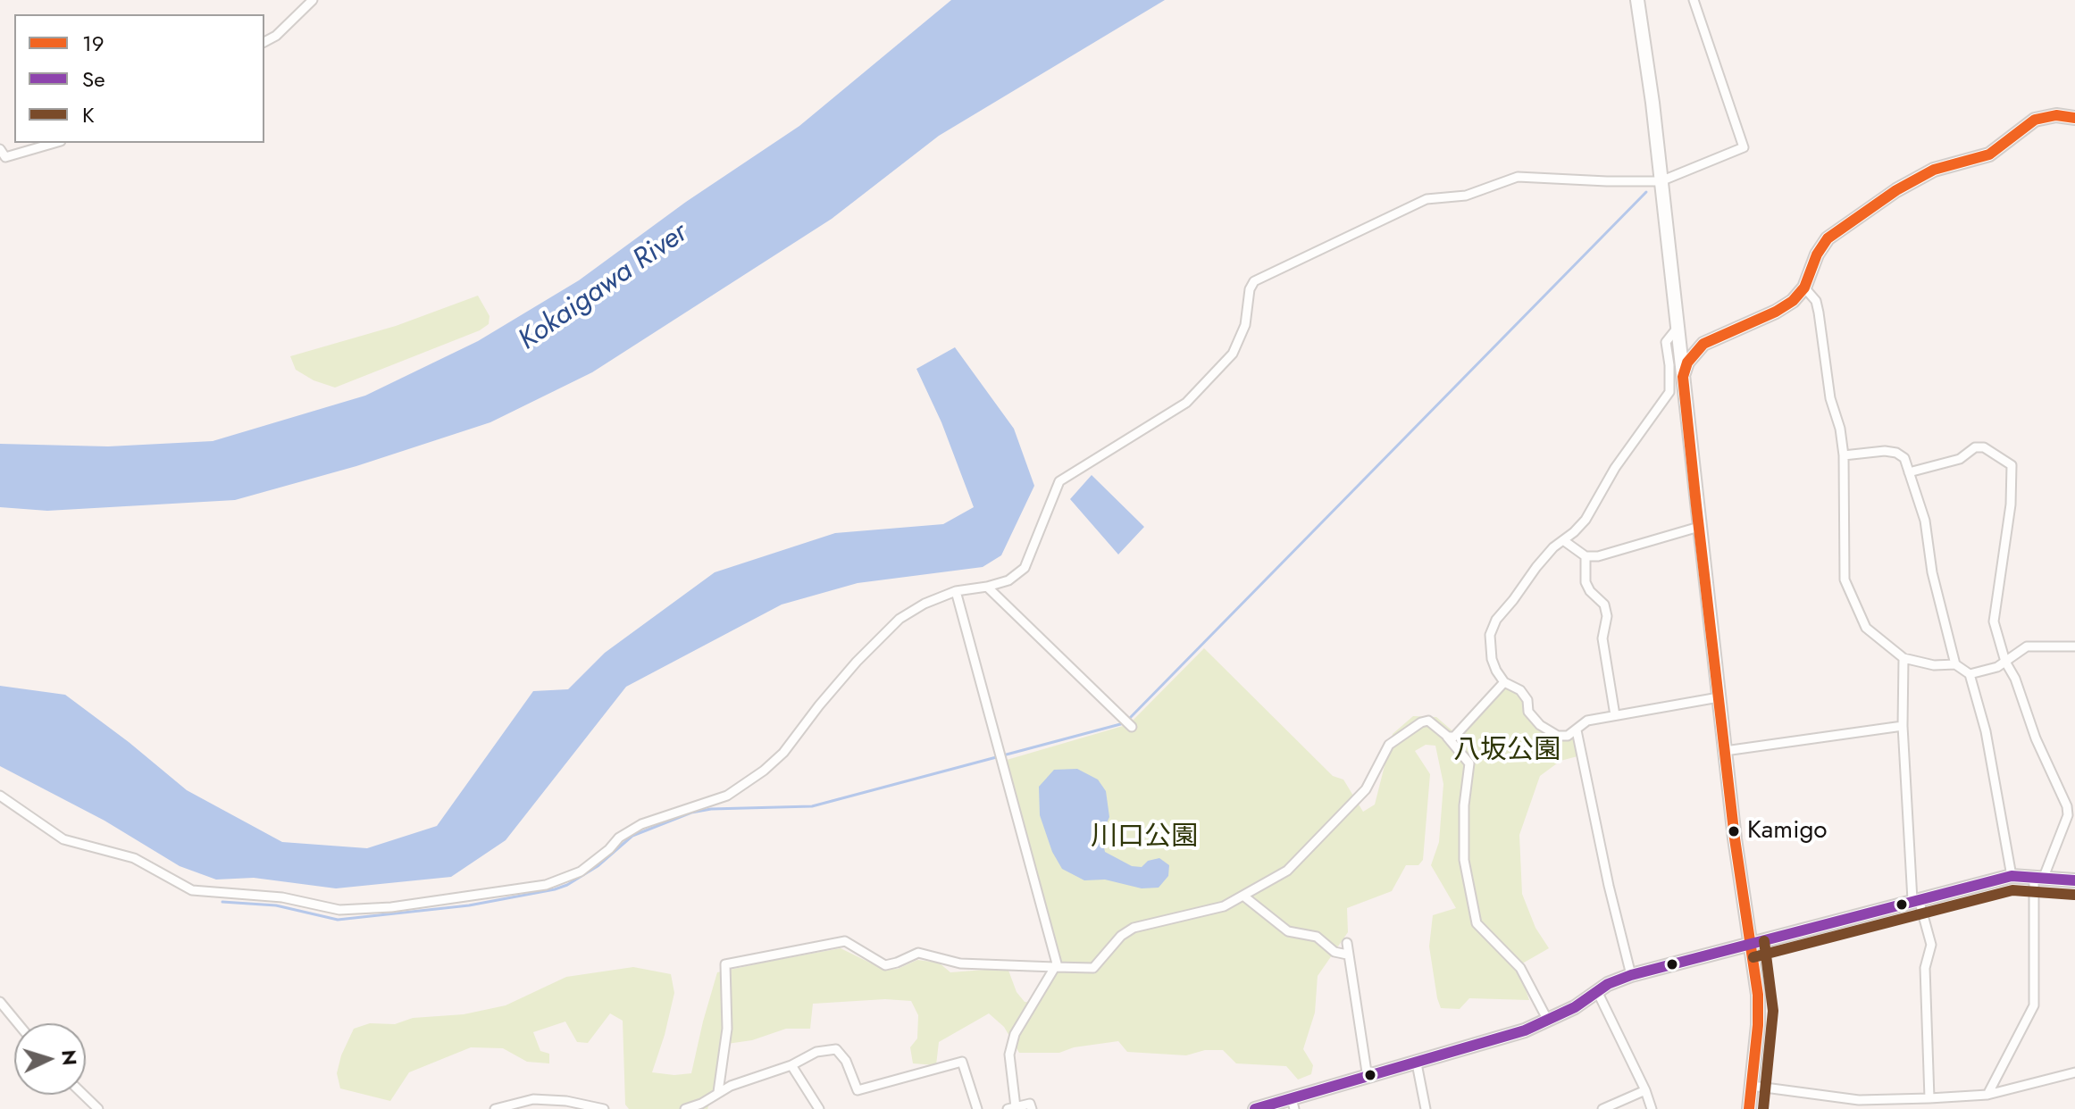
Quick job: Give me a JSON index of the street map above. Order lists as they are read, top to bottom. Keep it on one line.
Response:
{"water":["Kokaigawa River"],"parks":["八坂公園","川口公園"],"places":["Kamigo"],"lines":["transit line 19","transit line Se","transit line K"],"legend":["19","Se","K"],"north":"right"}
